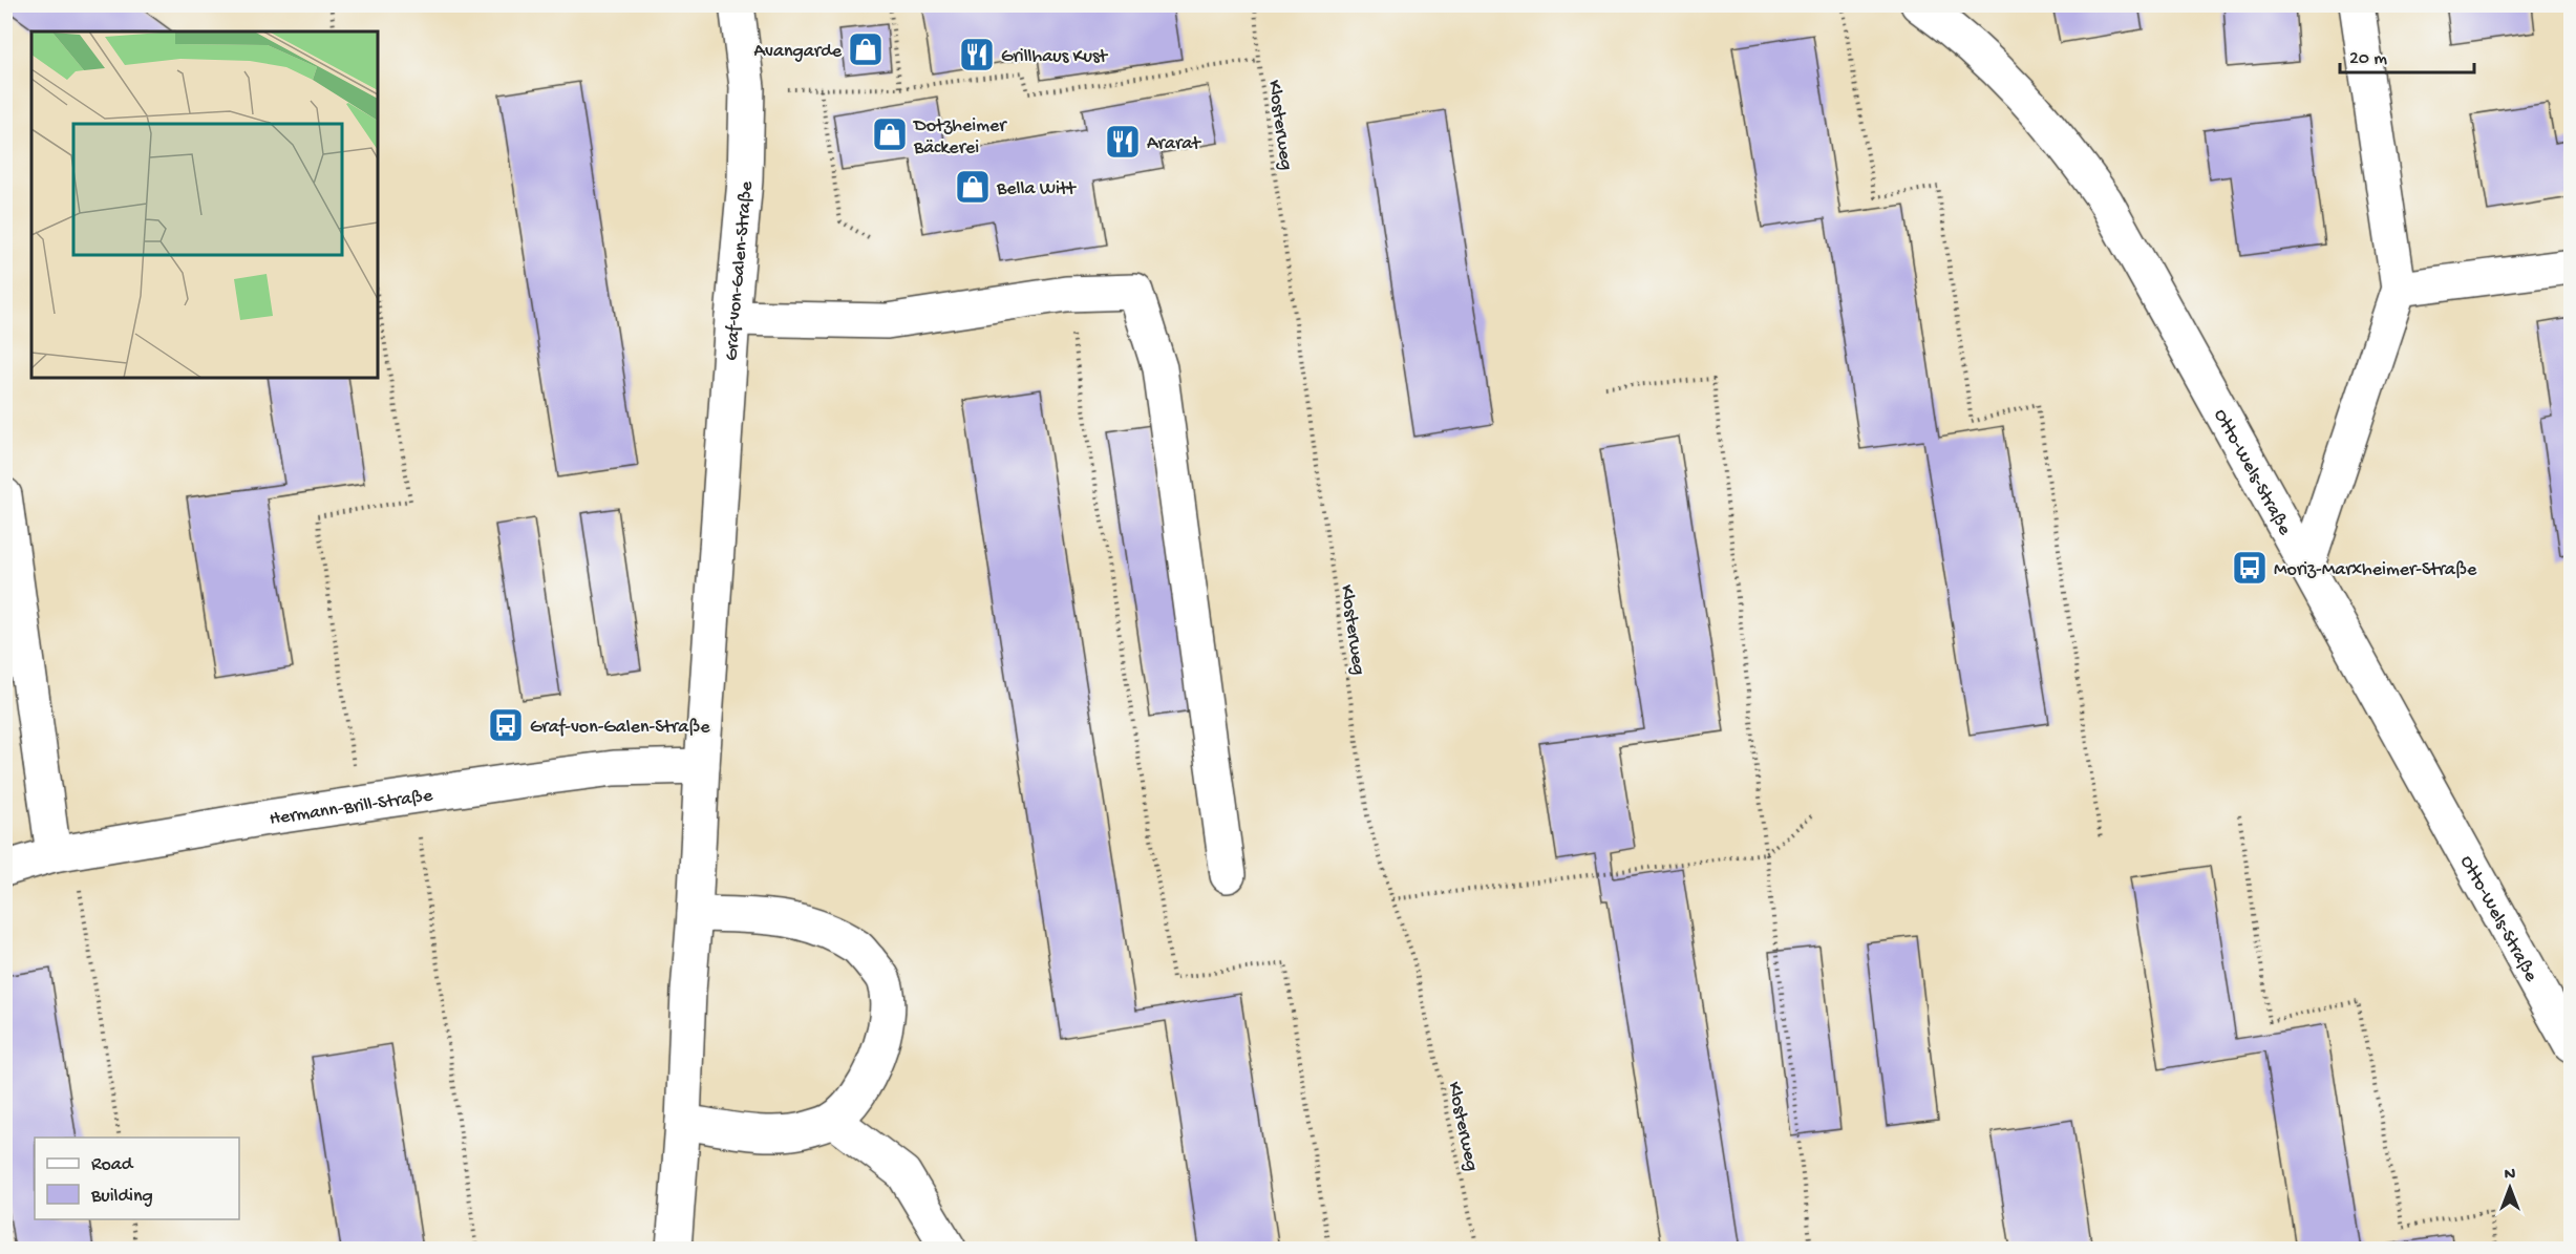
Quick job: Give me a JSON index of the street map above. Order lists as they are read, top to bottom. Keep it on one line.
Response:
{"streets":{"street":["Graf-von-Galen-Straße","Otto-Wels-Straße","Hermann-Brill-Straße"],"path":["Klosterweg"]},"crossings":[["Graf-von-Galen-Straße","Hermann-Brill-Straße"]],"places":{"shop":["Avangarde","Dotzheimer Bäckerei","Bella Witt"],"restaurant":["Grillhaus Kust","Ararat"],"bus stop":["Moriz-Marxheimer-Straße","Graf-von-Galen-Straße"]},"legend":["Road","Building"],"scale_bar":"20 m","north":"top"}
